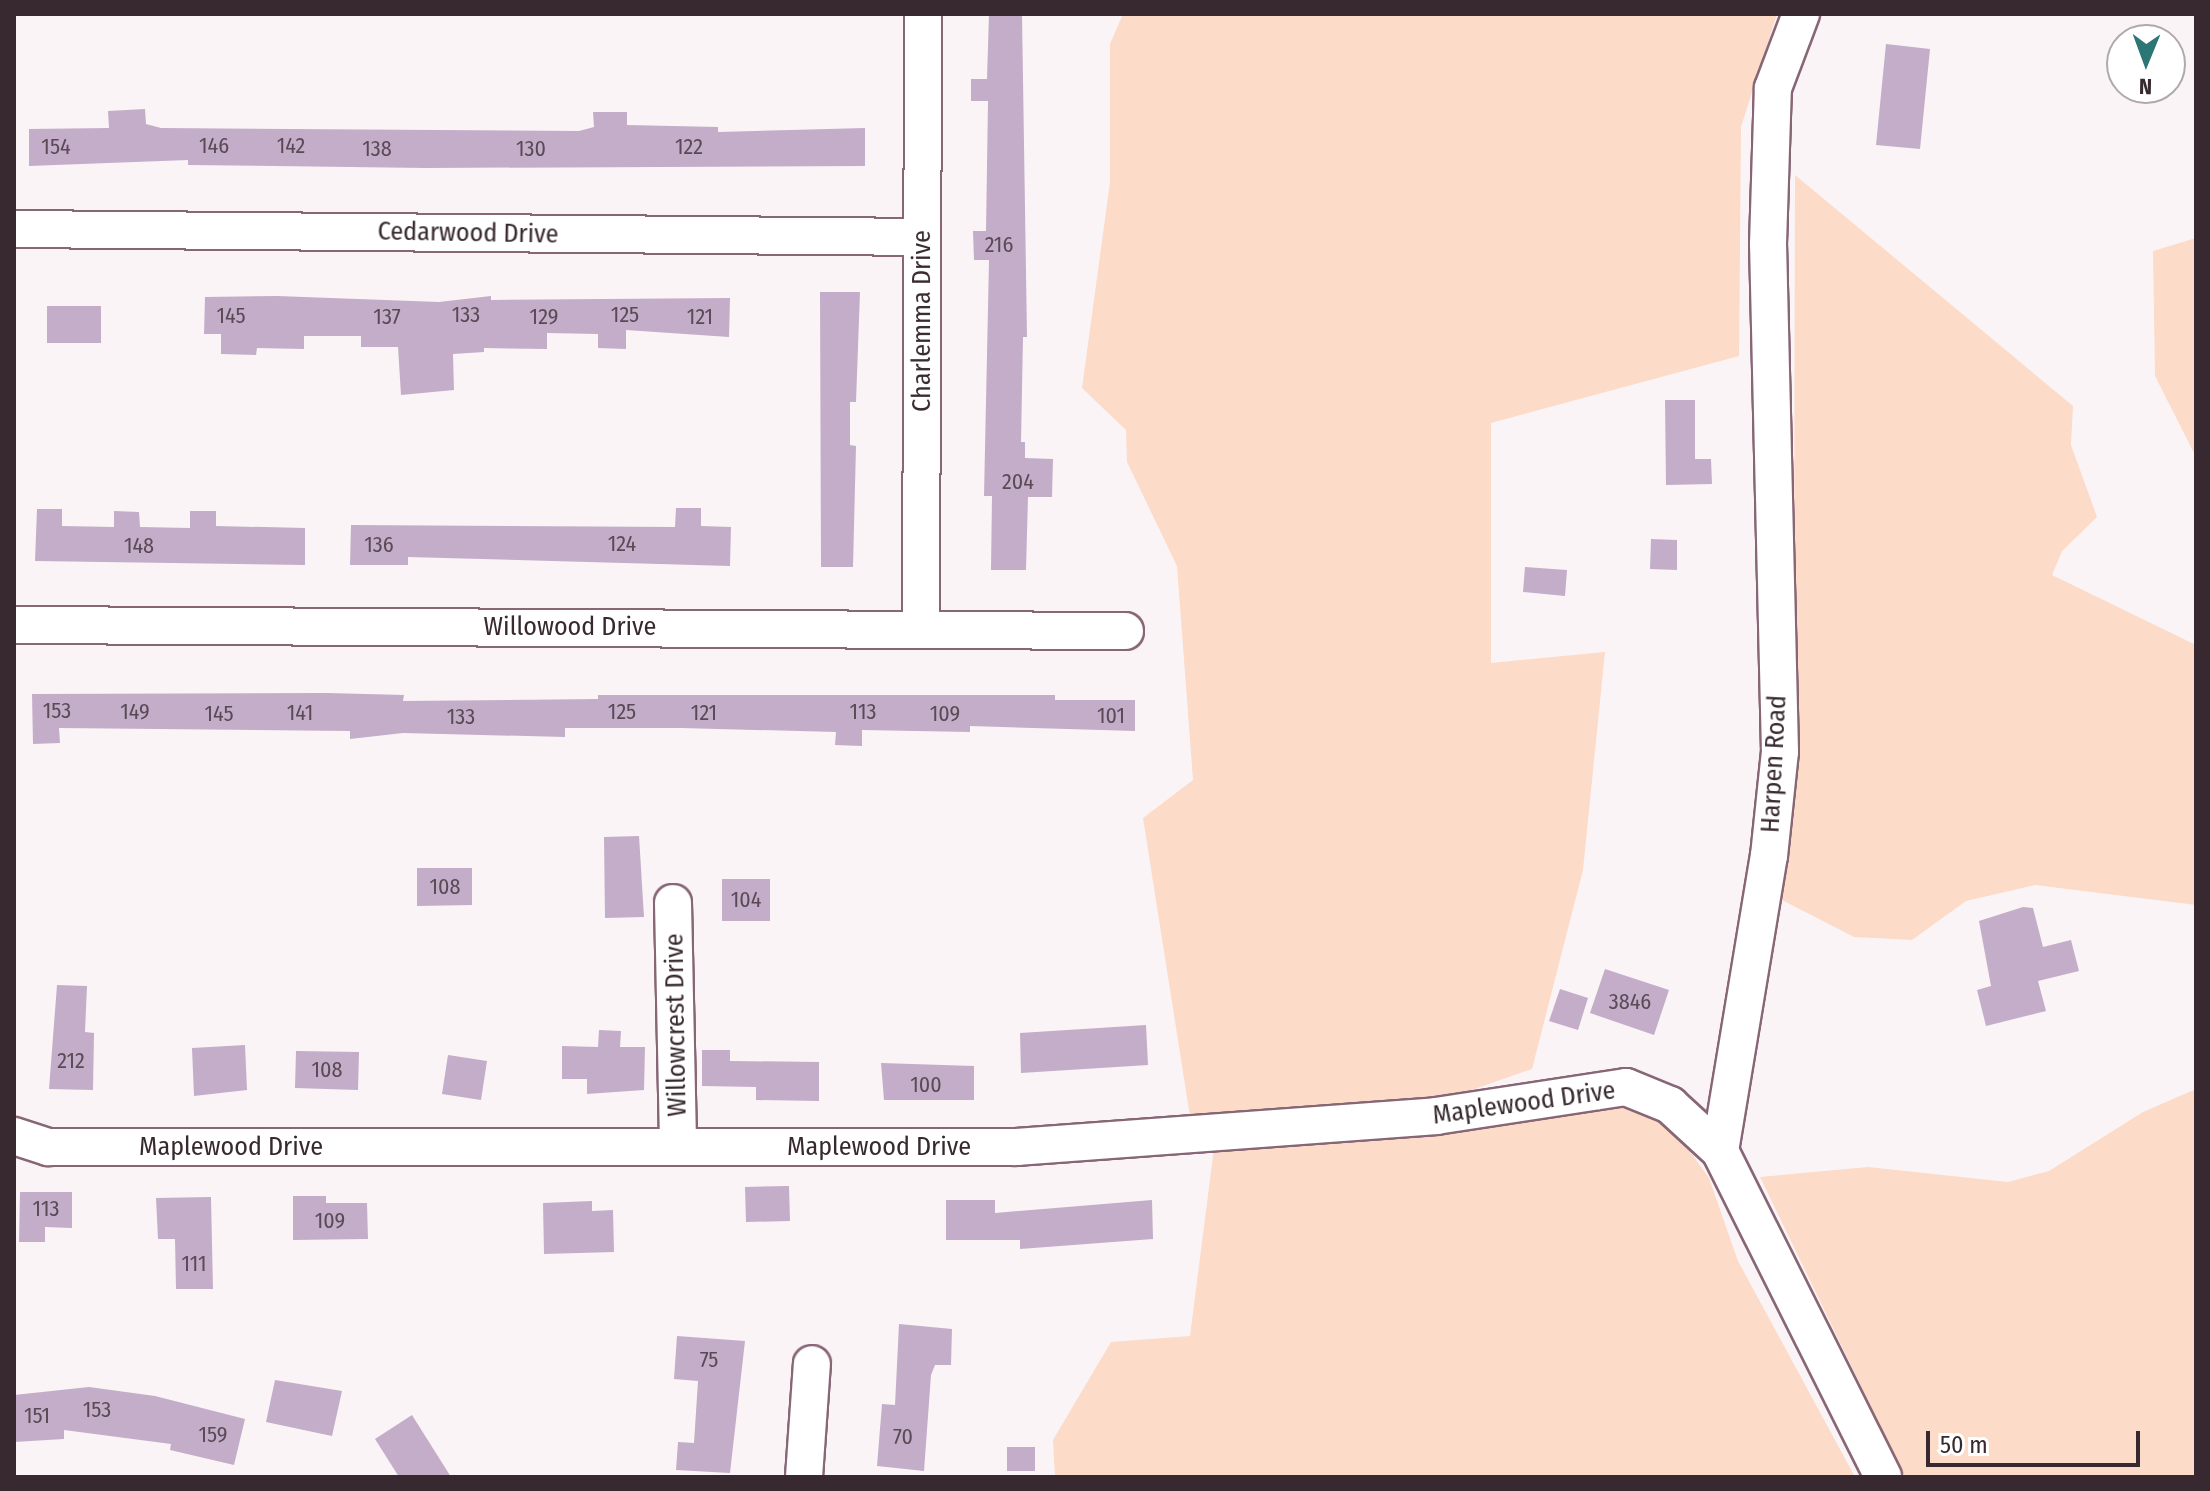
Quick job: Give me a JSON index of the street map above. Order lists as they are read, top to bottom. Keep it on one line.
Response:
{"streets":{"street":["Cedarwood Drive","Charlemma Drive","Willowood Drive","Harpen Road","Willowcrest Drive","Maplewood Drive"]},"crossings":[["Cedarwood Drive","Charlemma Drive"],["Charlemma Drive","Willowood Drive"],["Harpen Road","Maplewood Drive"],["Willowcrest Drive","Maplewood Drive"]],"house_numbers":["146","142","154","122","138","130","216","133","125","145","137","129","121","204","124","136","148","153","149","125","113","141","121","145","109","101","133","108","104","3846","212","108","100","113","109","111","75","153","151","159","70"],"scale_bar":"50 m","north":"bottom"}
